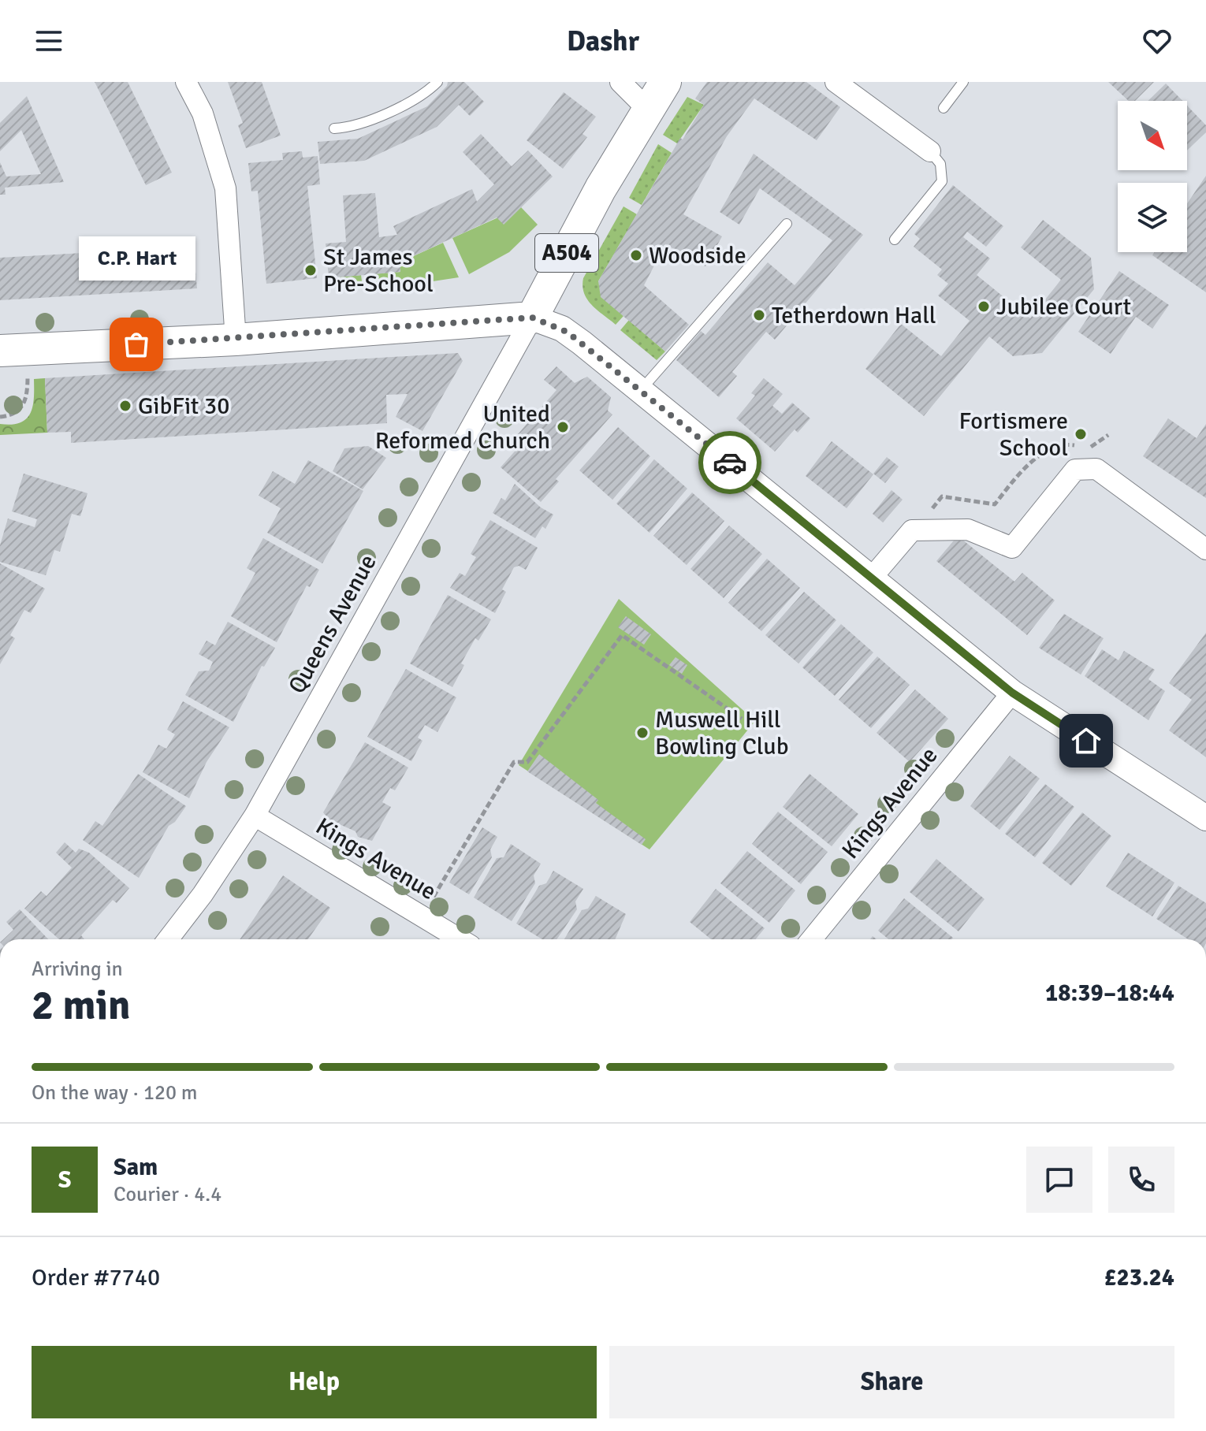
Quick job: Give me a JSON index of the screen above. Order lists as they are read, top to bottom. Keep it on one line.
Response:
{"streets":{"main road":["A504"],"street":["Queens Avenue","Kings Avenue"]},"crossings":[["A504","Queens Avenue"],["Queens Avenue","Kings Avenue"]],"places":["Woodside","St James Pre-School","Jubilee Court","Tetherdown Hall","C.P. Hart","GibFit 30","United Reformed Church","Fortismere School","Muswell Hill Bowling Club"],"north":"bottom right","page":{"header":"Dashr","bubble":"C.P. Hart","heading":["2 min","Arriving in","18:39–18:44"],"panel":["Sam","Courier · 4.4","Order #7740","£23.24"],"bar":"On the way · 120 m","round":"S","buttons":["Help","Share"]}}
